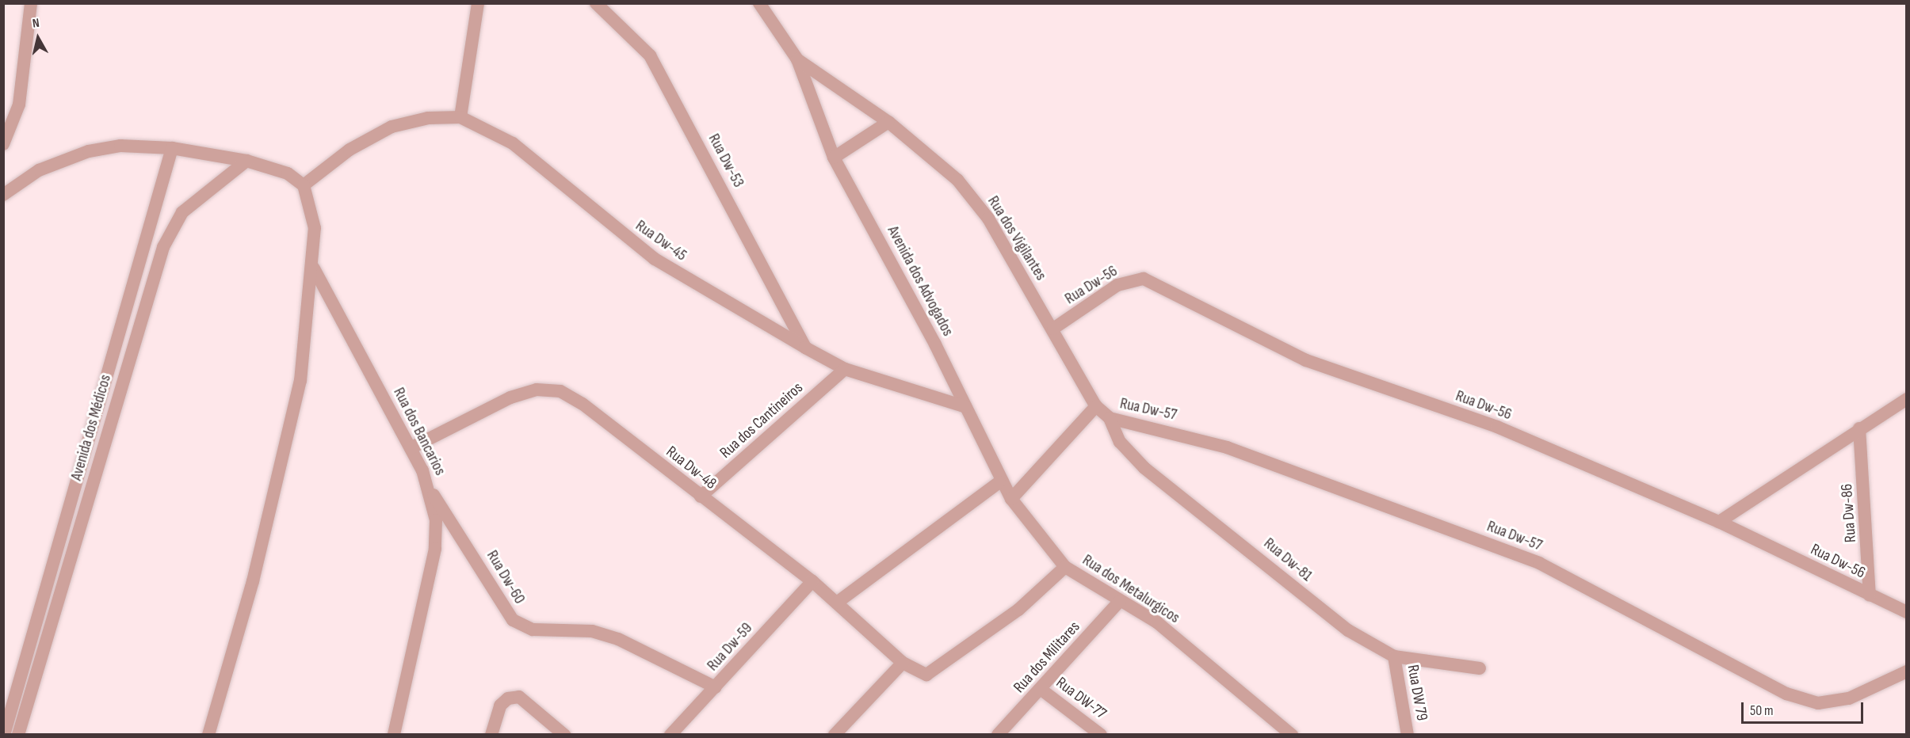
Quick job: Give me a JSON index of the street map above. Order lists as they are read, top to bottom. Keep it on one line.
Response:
{"streets":{"street":["Rua Dw-53","Rua dos Vigilantes","Rua Dw-45","Avenida dos Advogados","Rua Dw-56","Rua Dw-57","Rua dos Cantineiros","Avenida dos Médicos","Rua dos Bancarios","Rua Dw-48","Rua Dw-86","Rua Dw-81","Rua Dw-60","Rua dos Metalurgicos","Rua Dw-59","Rua dos Militares","Rua DW 79","Rua DW-77"]},"crossings":[["Rua Dw-53","Rua Dw-45"],["Rua dos Vigilantes","Avenida dos Advogados"],["Rua dos Vigilantes","Rua Dw-56"],["Rua dos Vigilantes","Rua Dw-57"],["Rua Dw-45","Avenida dos Advogados"],["Rua Dw-45","Rua dos Cantineiros"],["Avenida dos Advogados","Rua dos Metalurgicos"],["Rua Dw-56","Rua Dw-86"],["Rua Dw-57","Rua Dw-81"],["Rua dos Cantineiros","Rua Dw-48"],["Rua dos Bancarios","Rua Dw-48"],["Rua dos Bancarios","Rua Dw-60"],["Rua Dw-48","Rua dos Metalurgicos"],["Rua Dw-48","Rua Dw-59"],["Rua Dw-81","Rua DW 79"],["Rua Dw-60","Rua Dw-59"],["Rua dos Metalurgicos","Rua dos Militares"],["Rua dos Militares","Rua DW-77"]],"scale_bar":"50 m","north":"top"}
